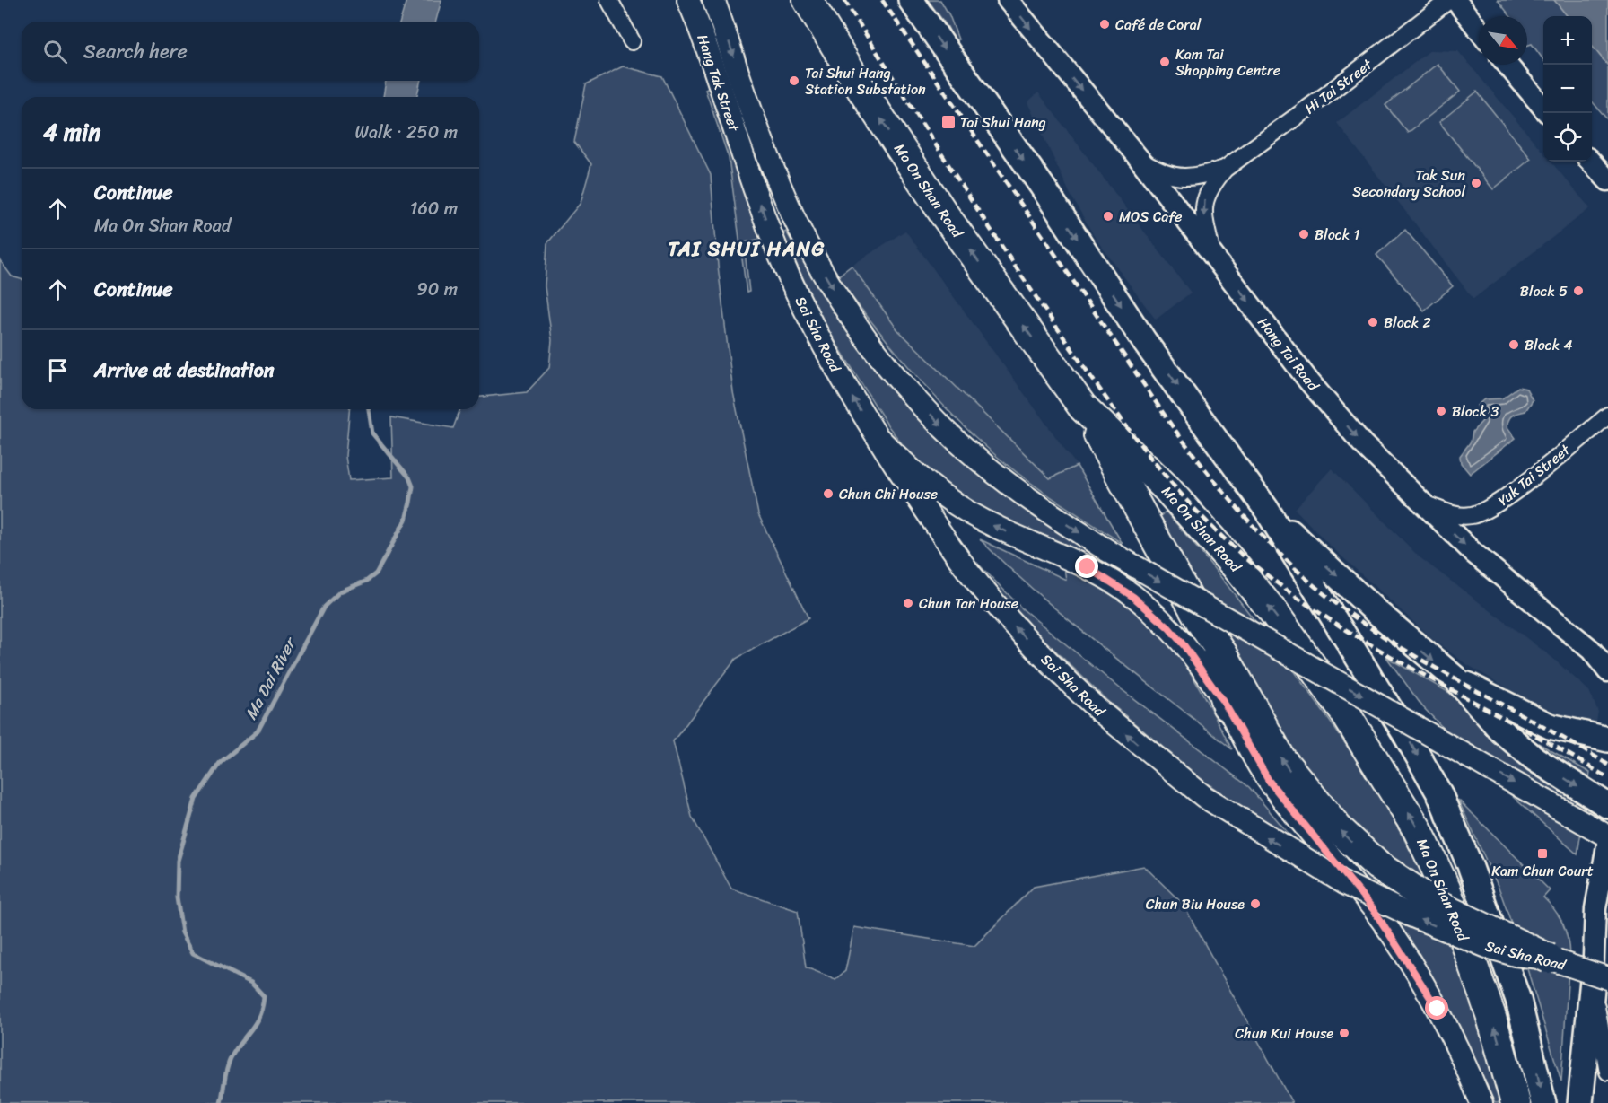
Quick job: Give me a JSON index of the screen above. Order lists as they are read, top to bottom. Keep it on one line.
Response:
{"streets":{"highway":["Ma On Shan Road"],"main road":["Hang Tak Street","Sai Sha Road"],"street":["Hi Tai Street","Hang Tai Road","Yuk Tai Street"]},"crossings":[["Hang Tak Street","Sai Sha Road"],["Hi Tai Street","Hang Tai Road"],["Hang Tai Road","Yuk Tai Street"]],"one_way":["Hang Tai Road"],"districts":["TAI SHUI HANG"],"water":["Ma Dai River"],"places":{"other":["Café de Coral","Kam Tai Shopping Centre","Tai Shui Hang Station Substation","Tak Sun Secondary School","MOS Cafe","Block 1","Block 5","Block 2","Block 4","Block 3","Chun Chi House","Chun Tan House","Chun Biu House","Chun Kui House"],"transit":["Tai Shui Hang","Kam Chun Court"]},"north":"bottom right","page":{"map_buttons":["+","−"],"search":"Search here","heading":["4 min","Walk · 250 m"],"list":[["Continue","Ma On Shan Road","160 m"],["Continue","90 m"],"Arrive at destination"]}}
